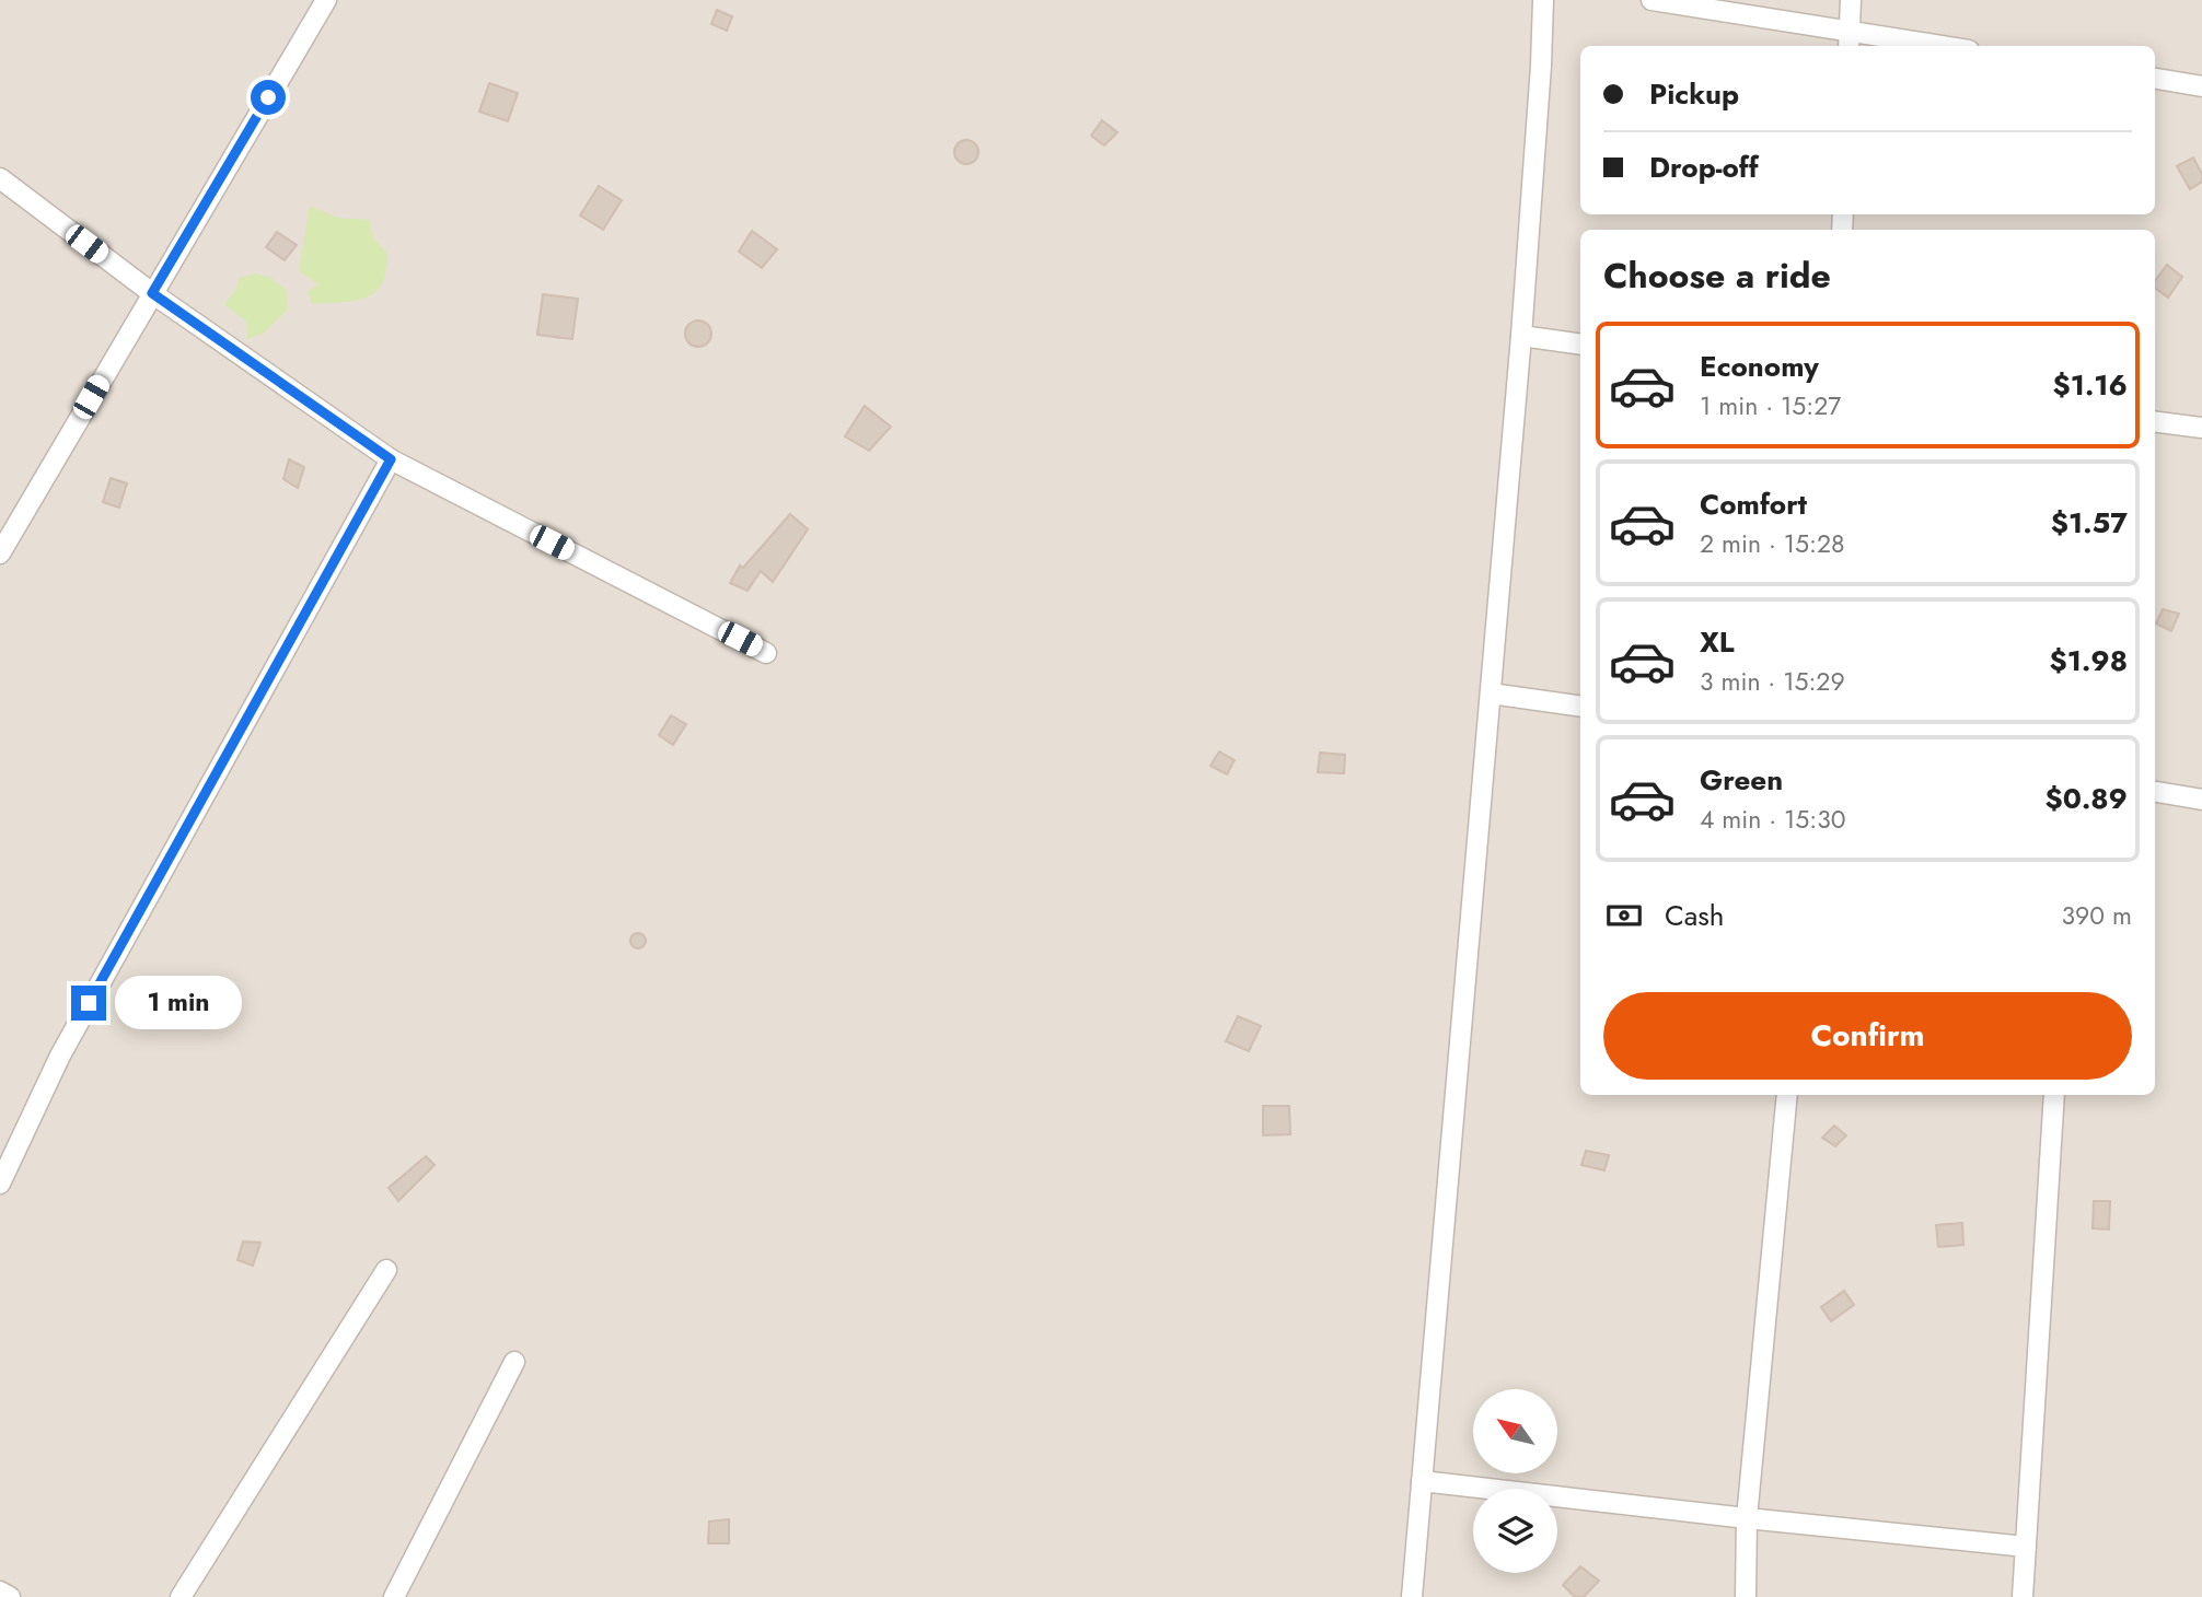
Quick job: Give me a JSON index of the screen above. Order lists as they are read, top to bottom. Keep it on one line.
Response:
{"north":"top left","page":{"banner":["Pickup","Drop-off"],"heading":"Choose a ride","list":[{"name":"Economy","note":"1 min · 15:27","value":"$1.16"},{"name":"Comfort","note":"2 min · 15:28","value":"$1.57"},{"name":"XL","note":"3 min · 15:29","value":"$1.98"},{"name":"Green","note":"4 min · 15:30","value":"$0.89"}],"pay":["Cash","390 m"],"bubble":"1 min","buttons":"Confirm"}}
